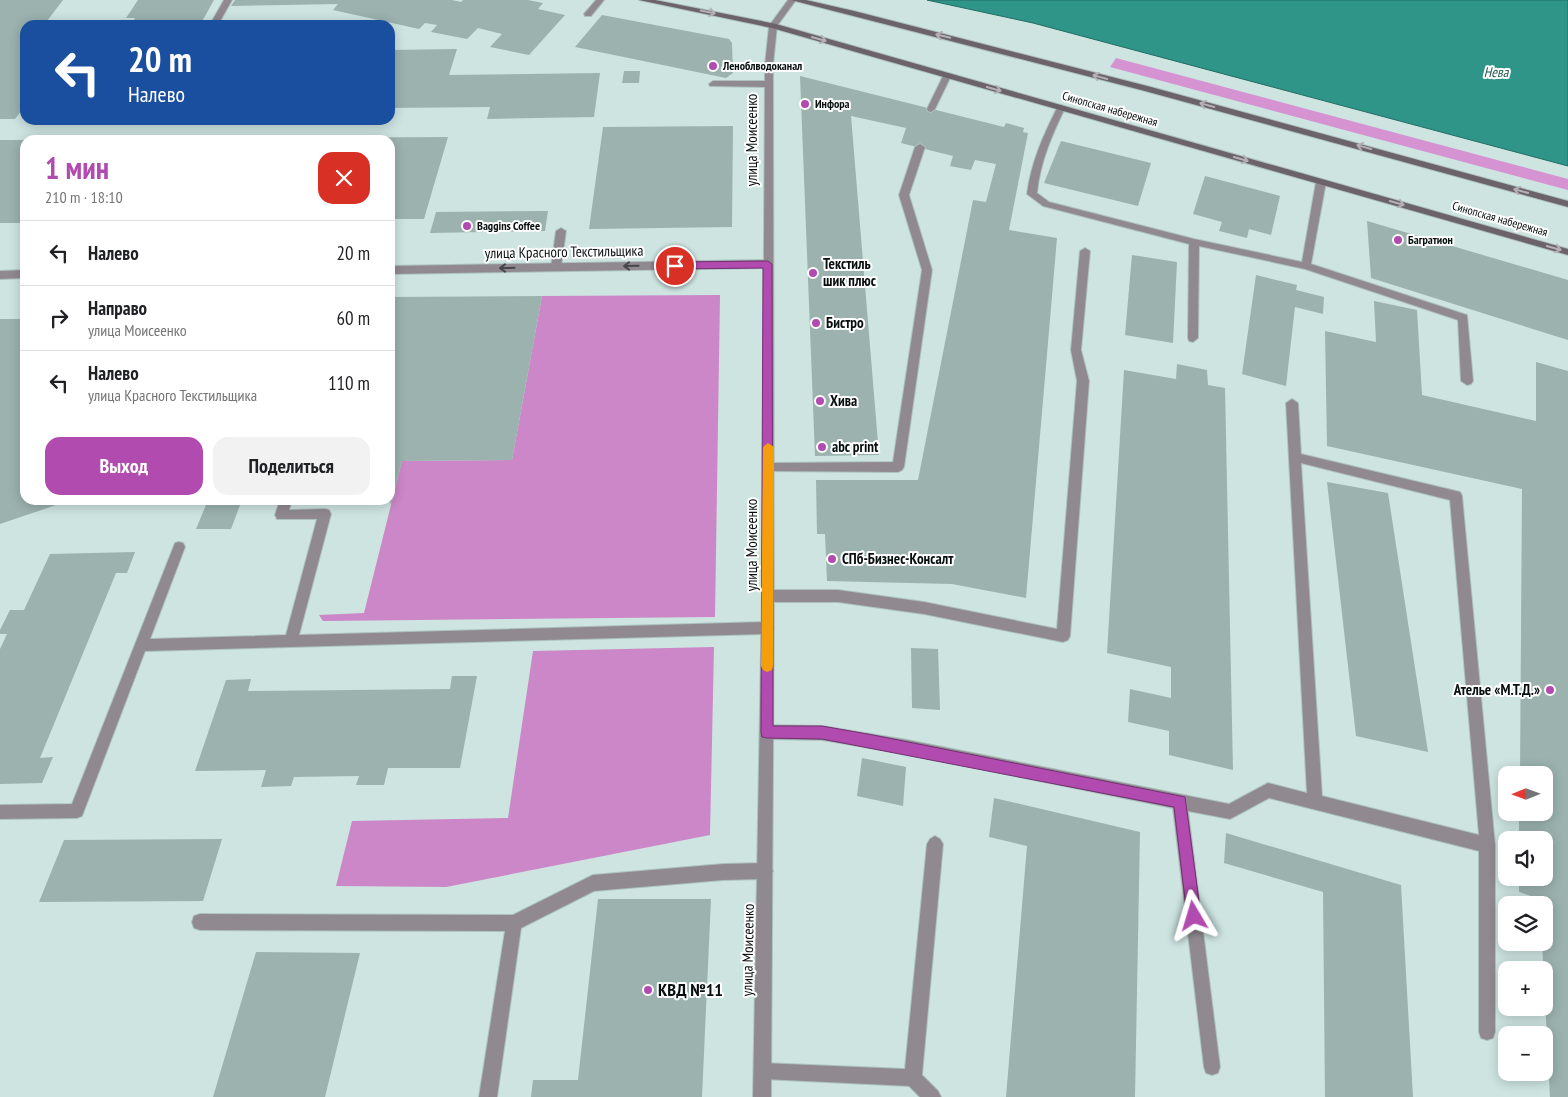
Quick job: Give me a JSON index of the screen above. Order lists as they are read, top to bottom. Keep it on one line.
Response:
{"streets":{"main road":["Синопская набережная"],"street":["улица Моисеенко","улица Красного Текстильщика"]},"crossings":[["Синопская набережная","улица Моисеенко"],["улица Моисеенко","улица Красного Текстильщика"]],"one_way":["улица Красного Текстильщика"],"water":["Нева"],"places":["Леноблводоканал","Инфора","Baggins Coffee","Багратион","Текстиль шик плюс","Бистро","Хива","abc print","СПб-Бизнес-Консалт","Ателье «М.Т.Д.»","КВД №11"],"north":"left","page":{"turn":["20 m","Налево"],"heading":["1 мин","210 m · 18:10"],"list":[{"name":"Налево","value":"20 m"},{"name":"Направо","note":"улица Моисеенко","value":"60 m"},{"name":"Налево","note":"улица Красного Текстильщика","value":"110 m"}],"buttons":["Выход","Поделиться"],"map_buttons":["+","−"]}}
